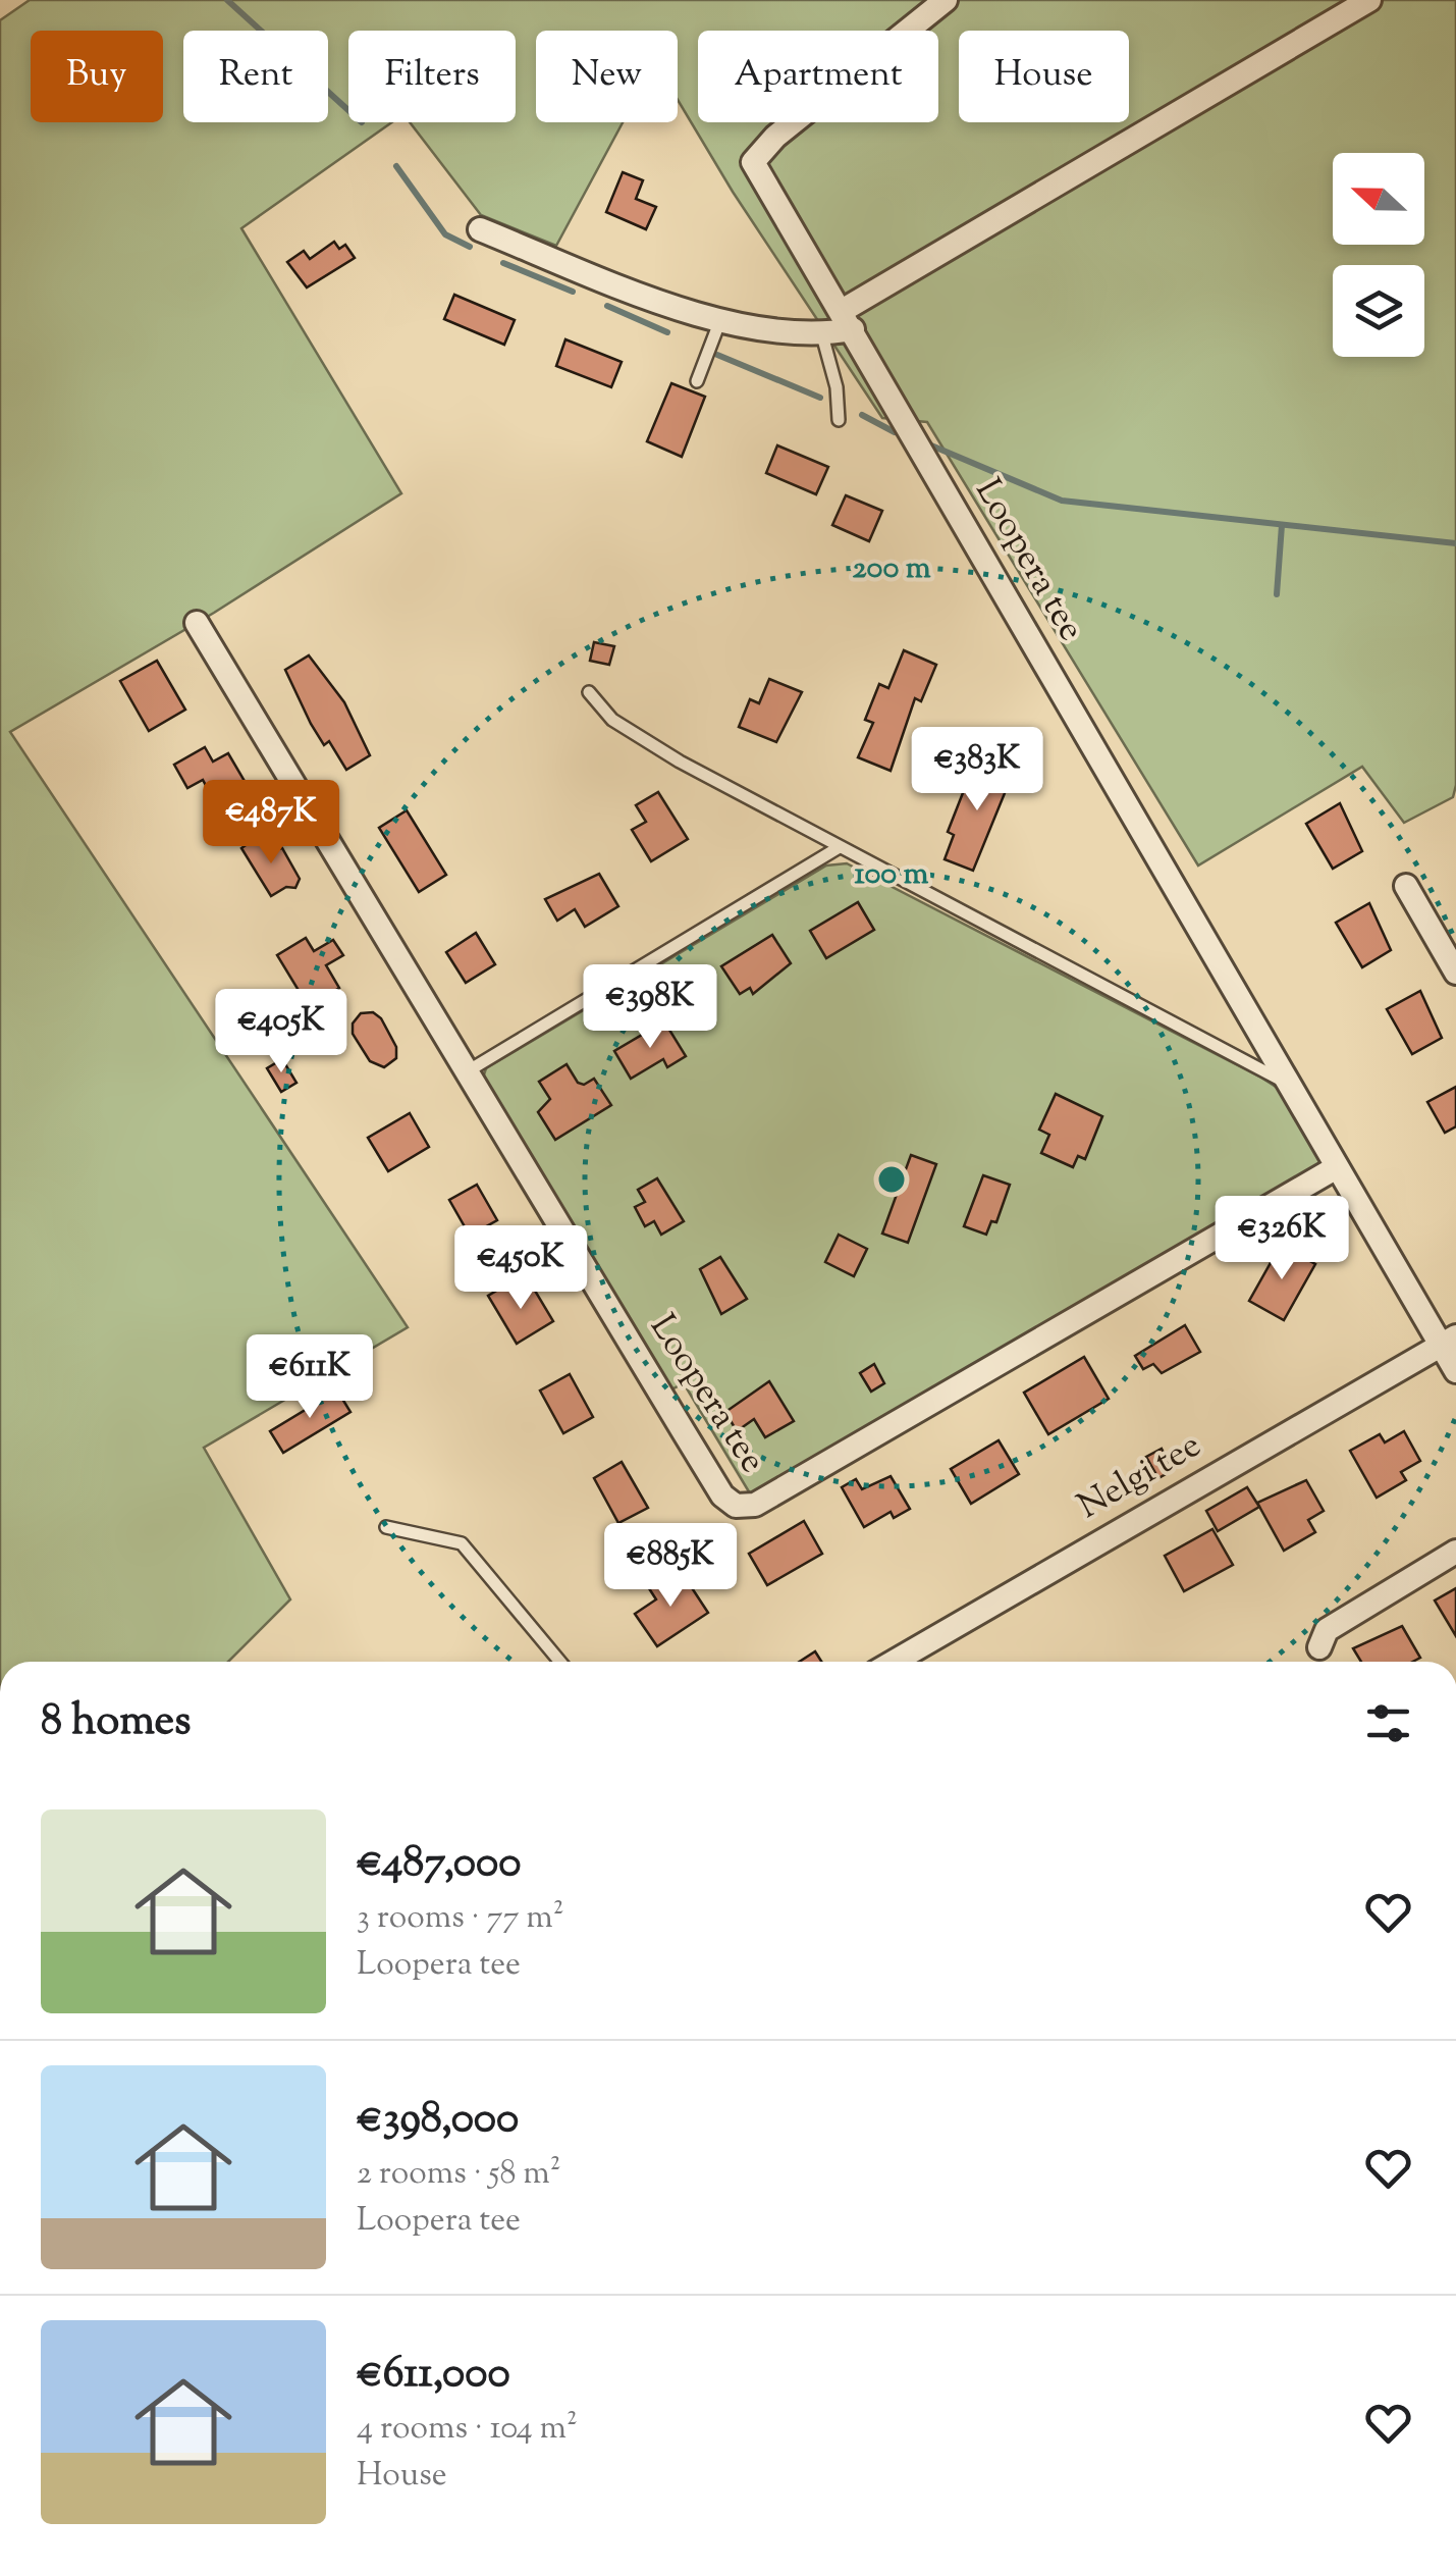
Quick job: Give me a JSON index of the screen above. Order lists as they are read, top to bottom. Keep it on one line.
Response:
{"streets":{"street":["Loopera tee","Nelgi tee"]},"crossings":[["Loopera tee","Nelgi tee"]],"north":"left","page":{"chip":["Buy","Rent","Filters","New","Apartment","House"],"price":["€383K","€487K","€398K","€405K","€326K","€450K","€611K","€885K"],"heading":"8 homes","list":[{"name":"€487,000","note":"3 rooms · 77 m² · Loopera tee"},{"name":"€398,000","note":"2 rooms · 58 m² · Loopera tee"},{"name":"€611,000","note":"4 rooms · 104 m² · House"}]},"rings":["200 m","100 m"]}
